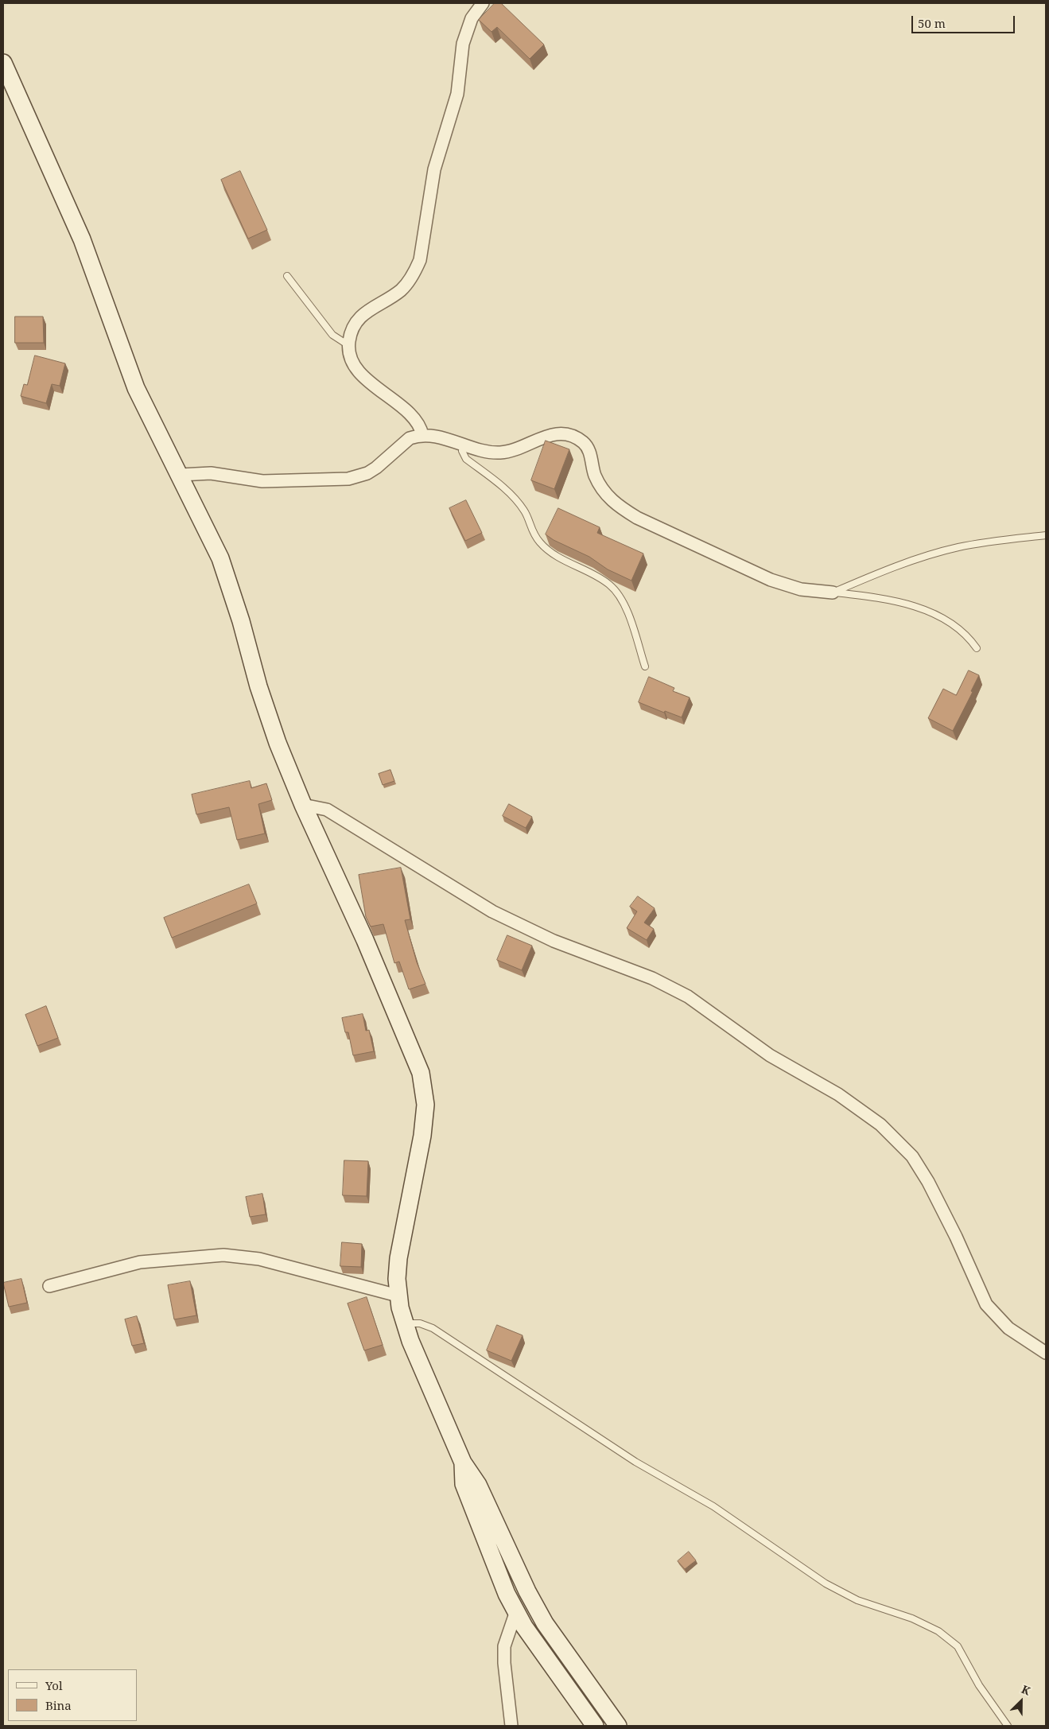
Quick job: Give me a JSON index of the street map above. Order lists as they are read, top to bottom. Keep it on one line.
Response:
{"legend":["Yol","Bina"],"scale_bar":"50 m","north":"top right"}
